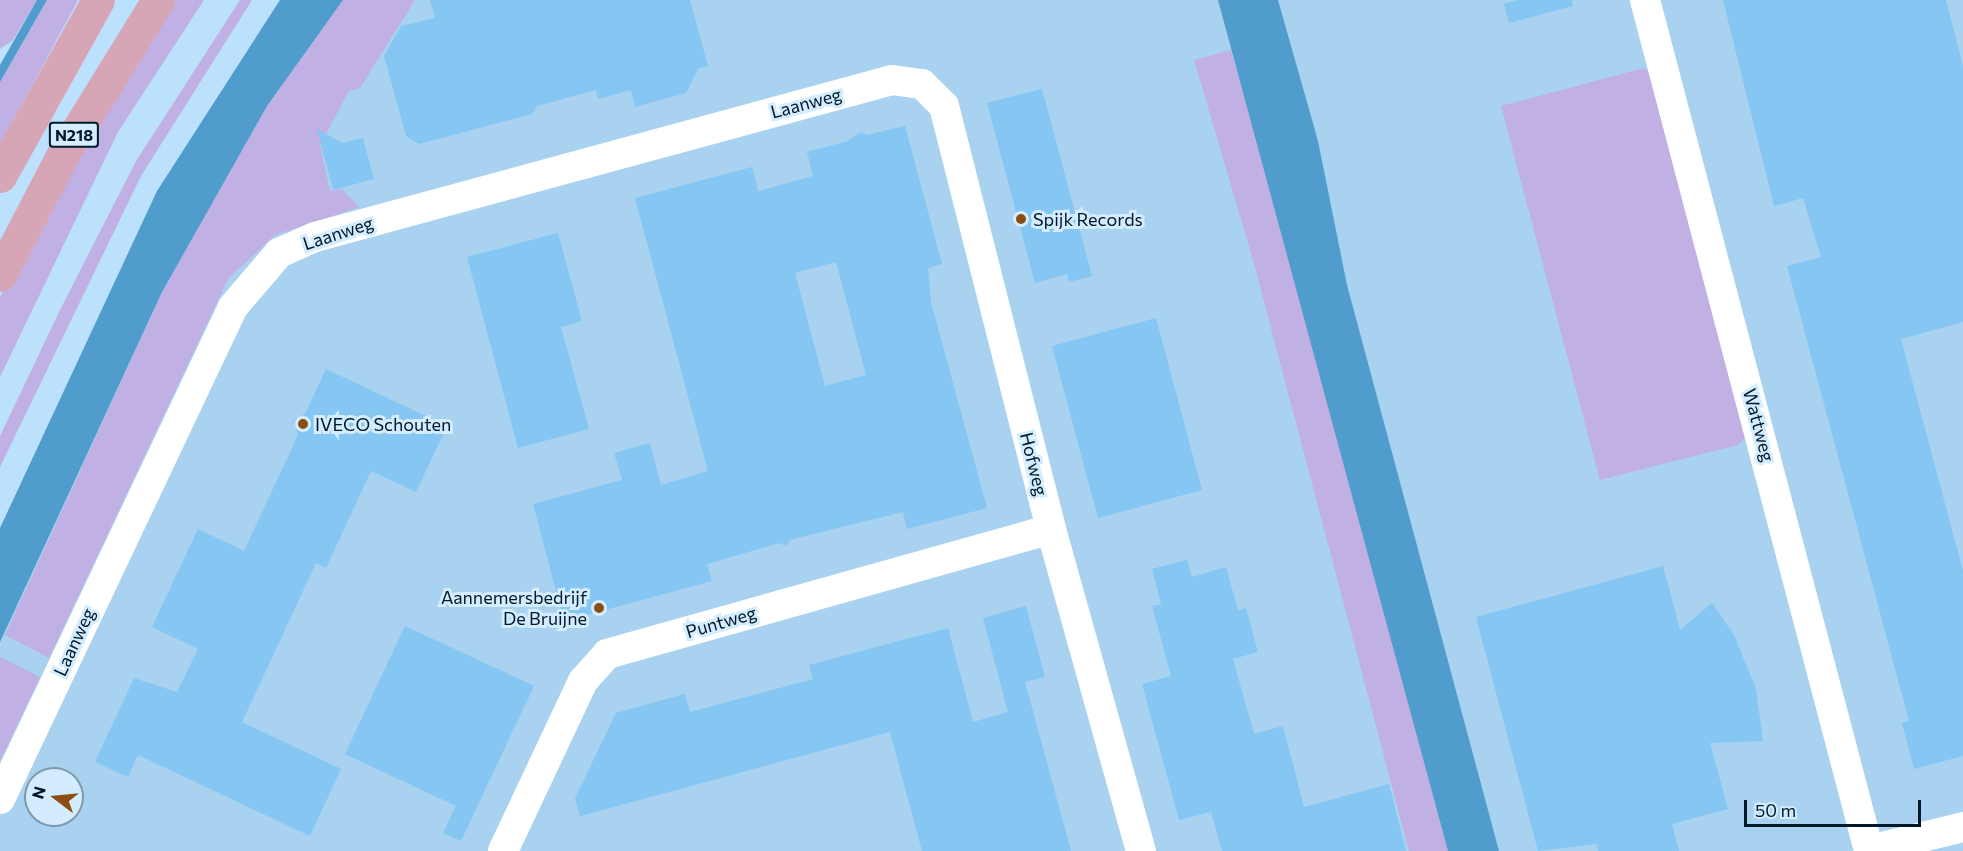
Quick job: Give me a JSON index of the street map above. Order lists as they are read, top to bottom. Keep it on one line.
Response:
{"streets":{"main road":["N218"],"street":["Laanweg","Wattweg","Hofweg","Puntweg"]},"crossings":[["Laanweg","Hofweg"],["Hofweg","Puntweg"]],"places":["Spijk Records","IVECO Schouten","Aannemersbedrijf De Bruijne"],"scale_bar":"50 m","north":"left"}
